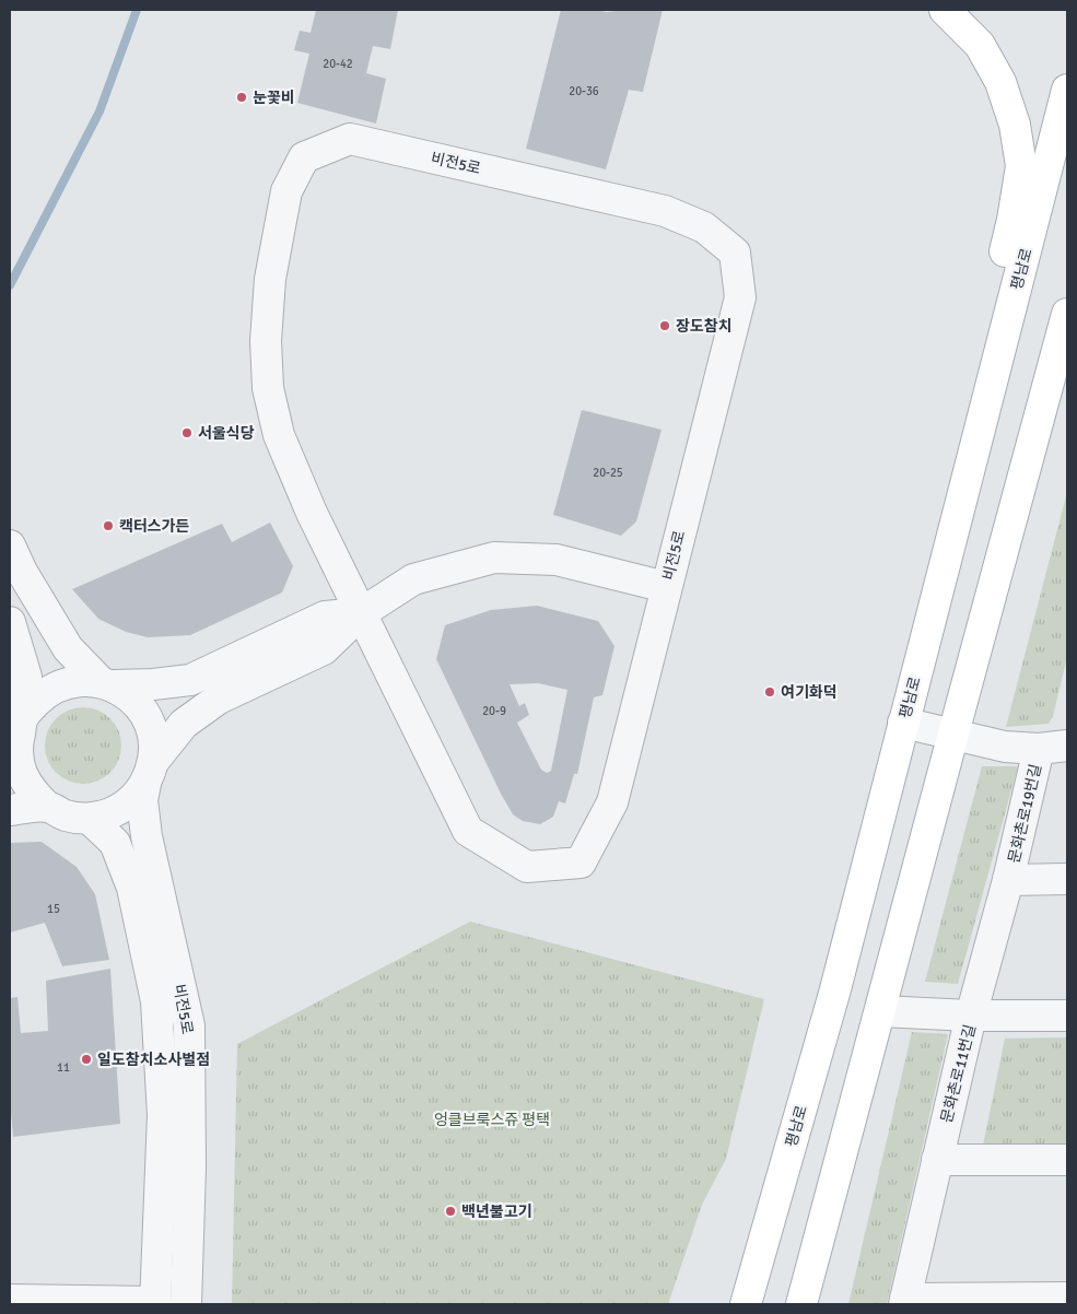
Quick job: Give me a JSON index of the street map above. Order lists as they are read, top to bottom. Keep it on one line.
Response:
{"streets":{"main road":["평남로"],"street":["비전5로","문화촌로19번길","문화촌로11번길"]},"parks":["엉클브룩스쥬 평택"],"places":["눈꽃비","장도참치","서울식당","캑터스가든","여기화덕","일도참치소사벌점","백년불고기"],"house_numbers":["20-42","20-36","20-25","20-9","15","11"]}
